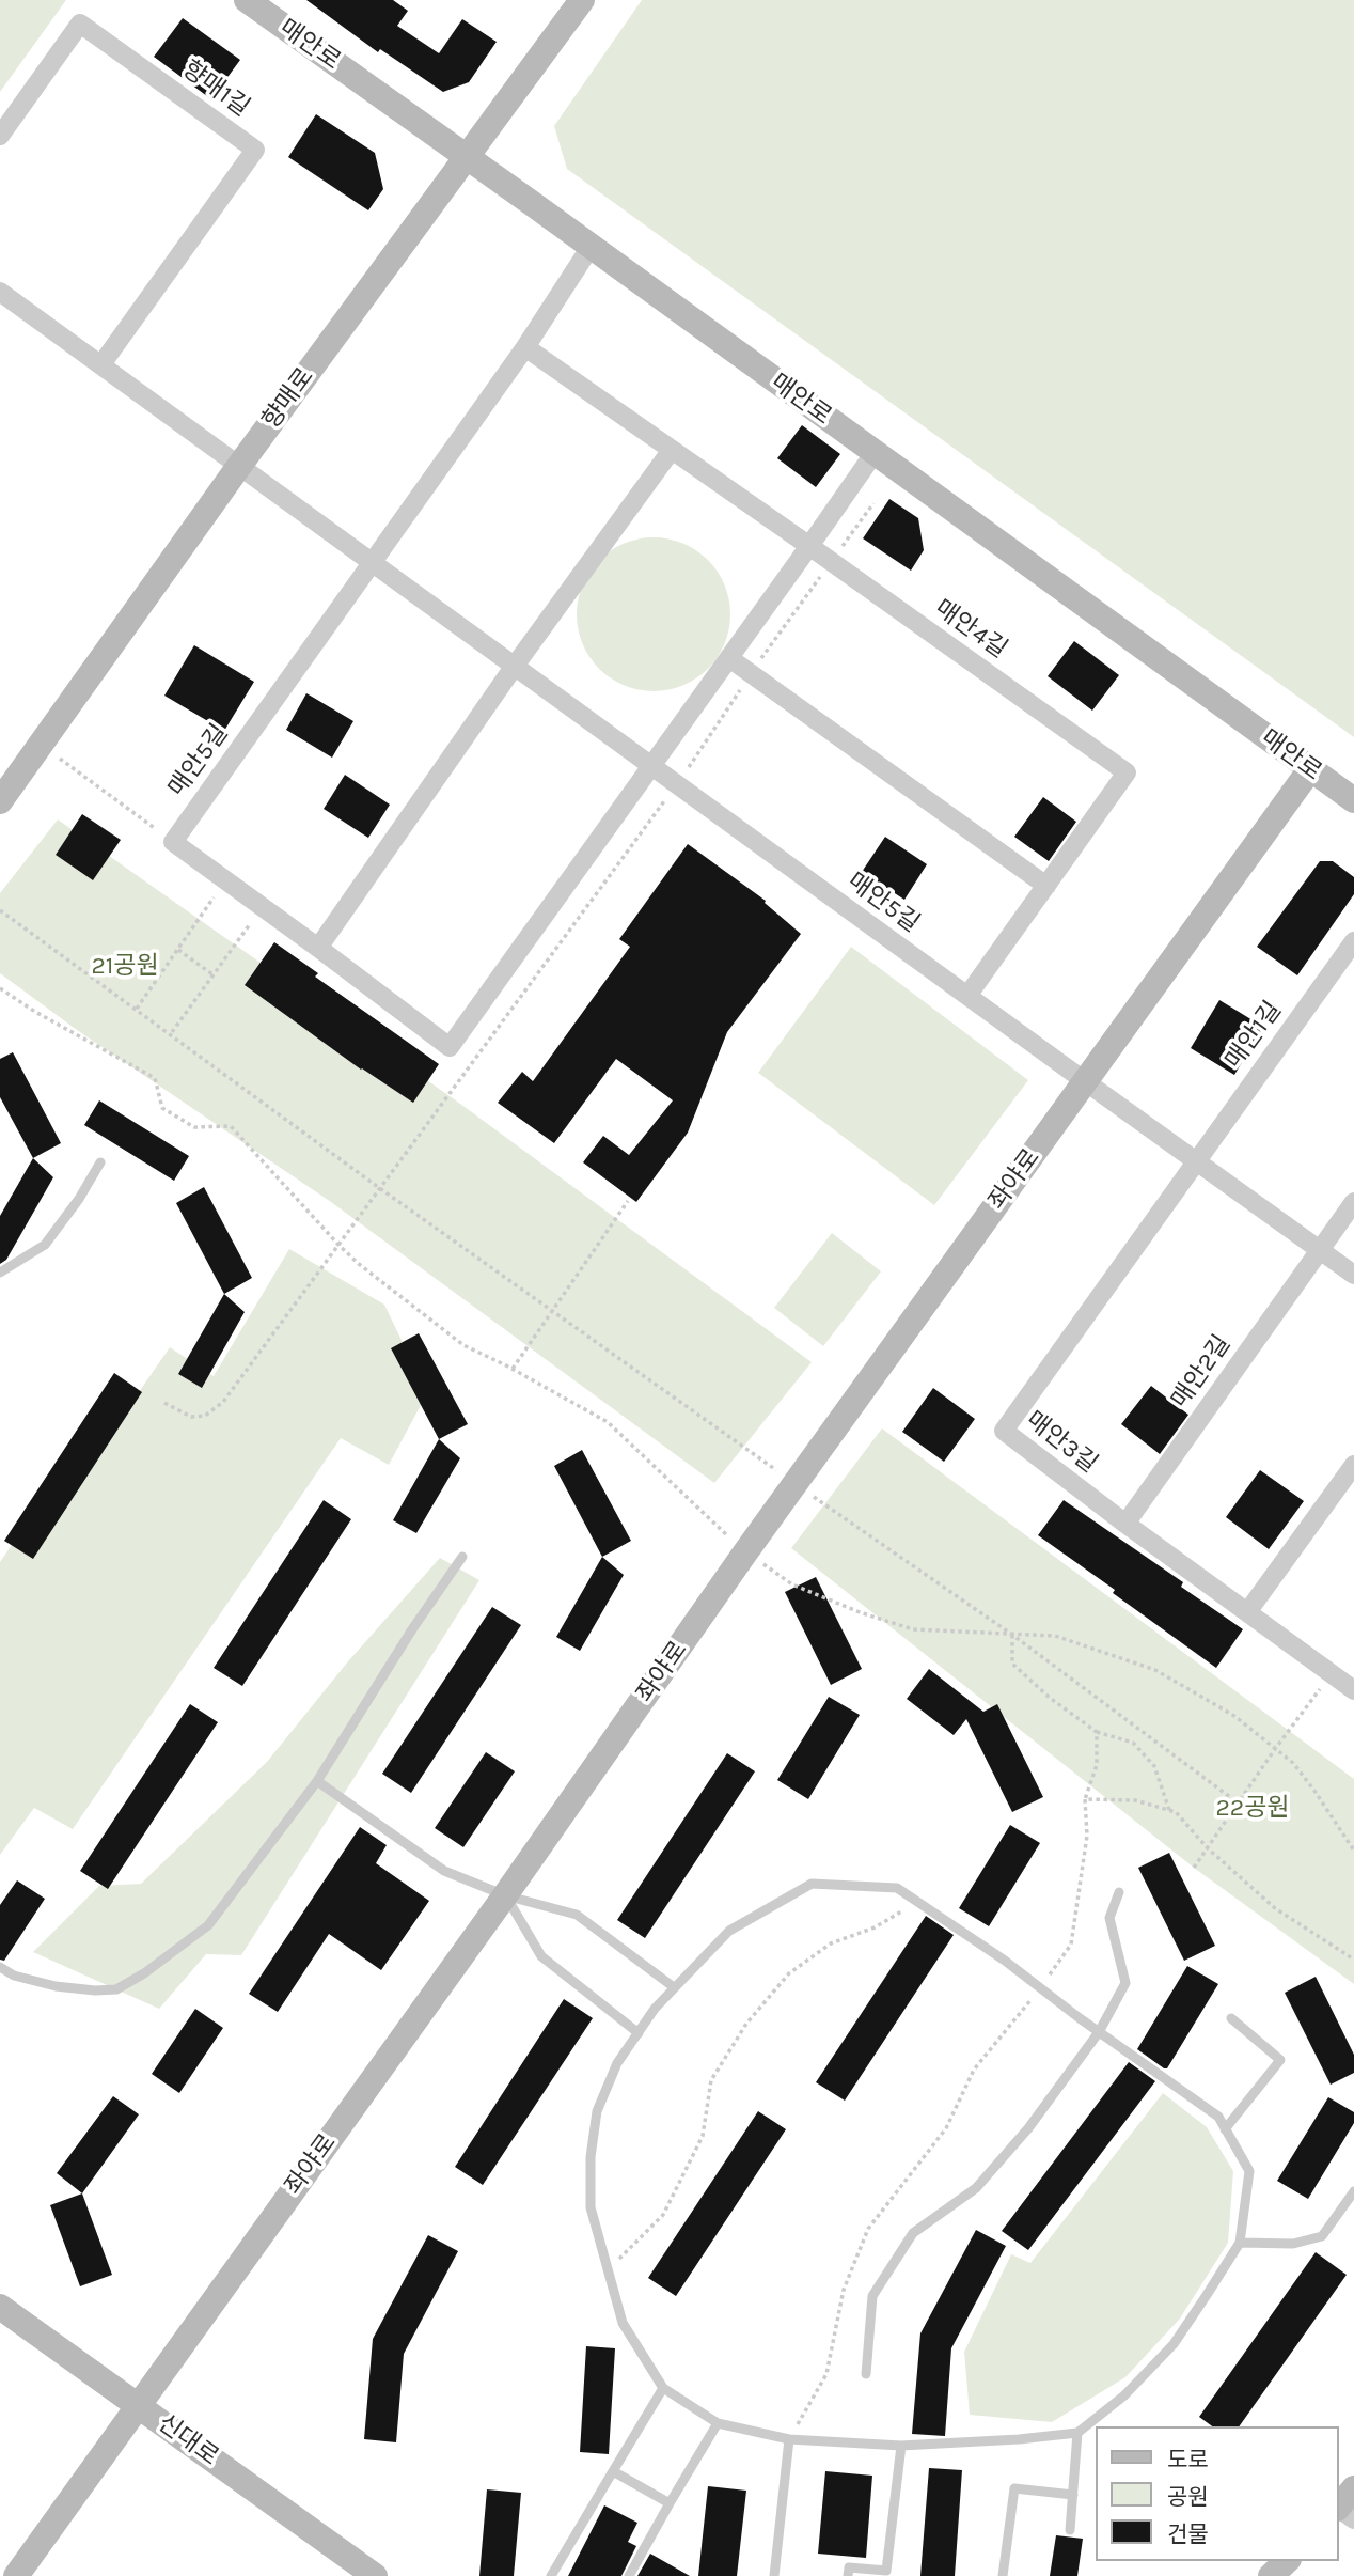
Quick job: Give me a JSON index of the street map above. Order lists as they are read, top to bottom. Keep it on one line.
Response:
{"streets":{"street":["매안로","향매1길","향매로","매안4길","매안5길","매안1길","좌야로","매안2길","매안3길","신대로"]},"crossings":[["매안로","향매로"],["매안로","좌야로"],["향매로","매안5길"],["매안4길","매안5길"],["매안5길","좌야로"],["매안1길","매안3길"],["좌야로","신대로"],["매안2길","매안3길"]],"parks":["21공원","22공원"],"legend":["도로","공원","건물"]}
